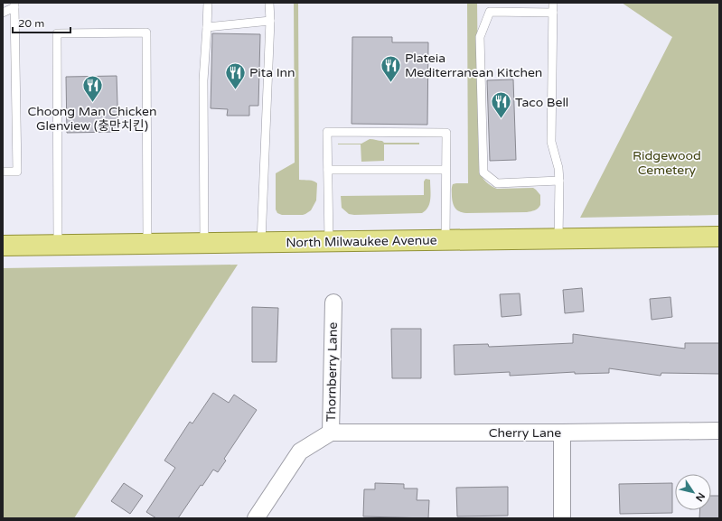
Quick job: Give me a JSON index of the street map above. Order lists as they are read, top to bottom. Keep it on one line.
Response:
{"streets":{"main road":["North Milwaukee Avenue"],"street":["Thornberry Lane","Cherry Lane"]},"crossings":[["Thornberry Lane","Cherry Lane"]],"parks":["Ridgewood Cemetery"],"places":{"restaurant":["Plateia Mediterranean Kitchen","Pita Inn","Choong Man Chicken Glenview (충만치킨)","Taco Bell"]},"scale_bar":"20 m","north":"bottom right"}
